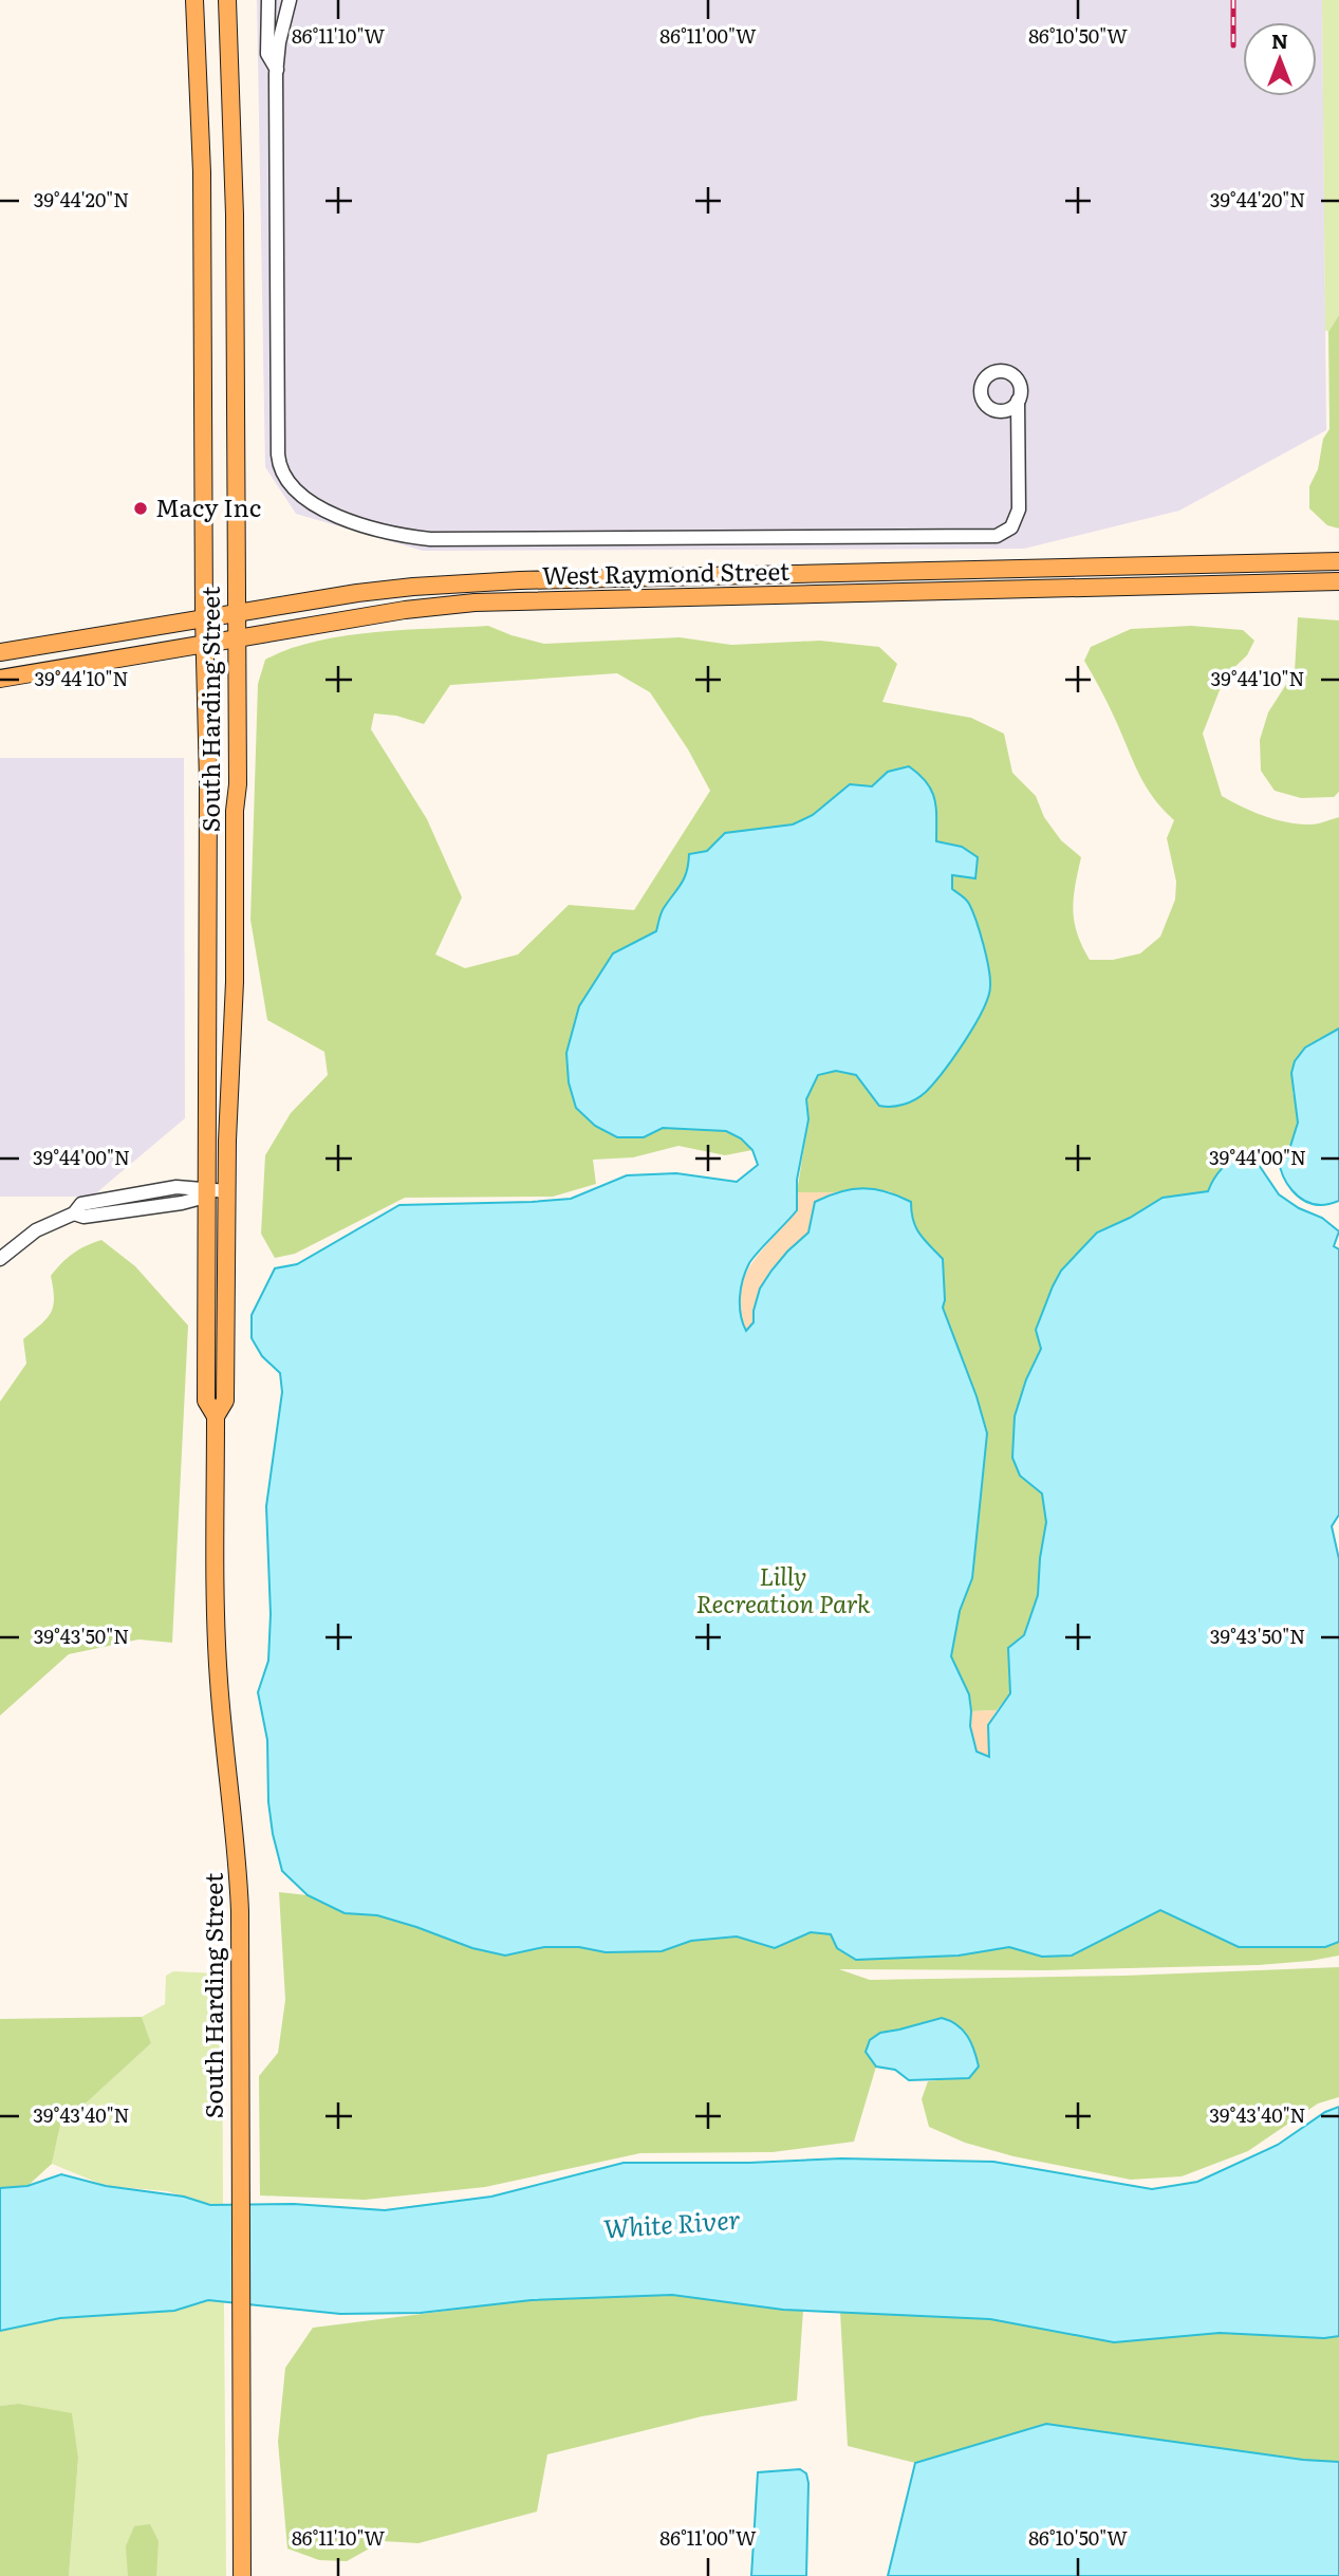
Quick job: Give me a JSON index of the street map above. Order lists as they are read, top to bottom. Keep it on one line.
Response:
{"streets":{"main road":["West Raymond Street","South Harding Street"]},"crossings":[["West Raymond Street","South Harding Street"]],"water":["White River"],"parks":["Lilly Recreation Park"],"places":["Macy Inc"],"north":"top","coordinates":["86°11'10\"W","86°11'00\"W","86°10'50\"W","39°44'20\"N","39°44'10\"N","39°44'00\"N","39°43'50\"N","39°43'40\"N"]}
